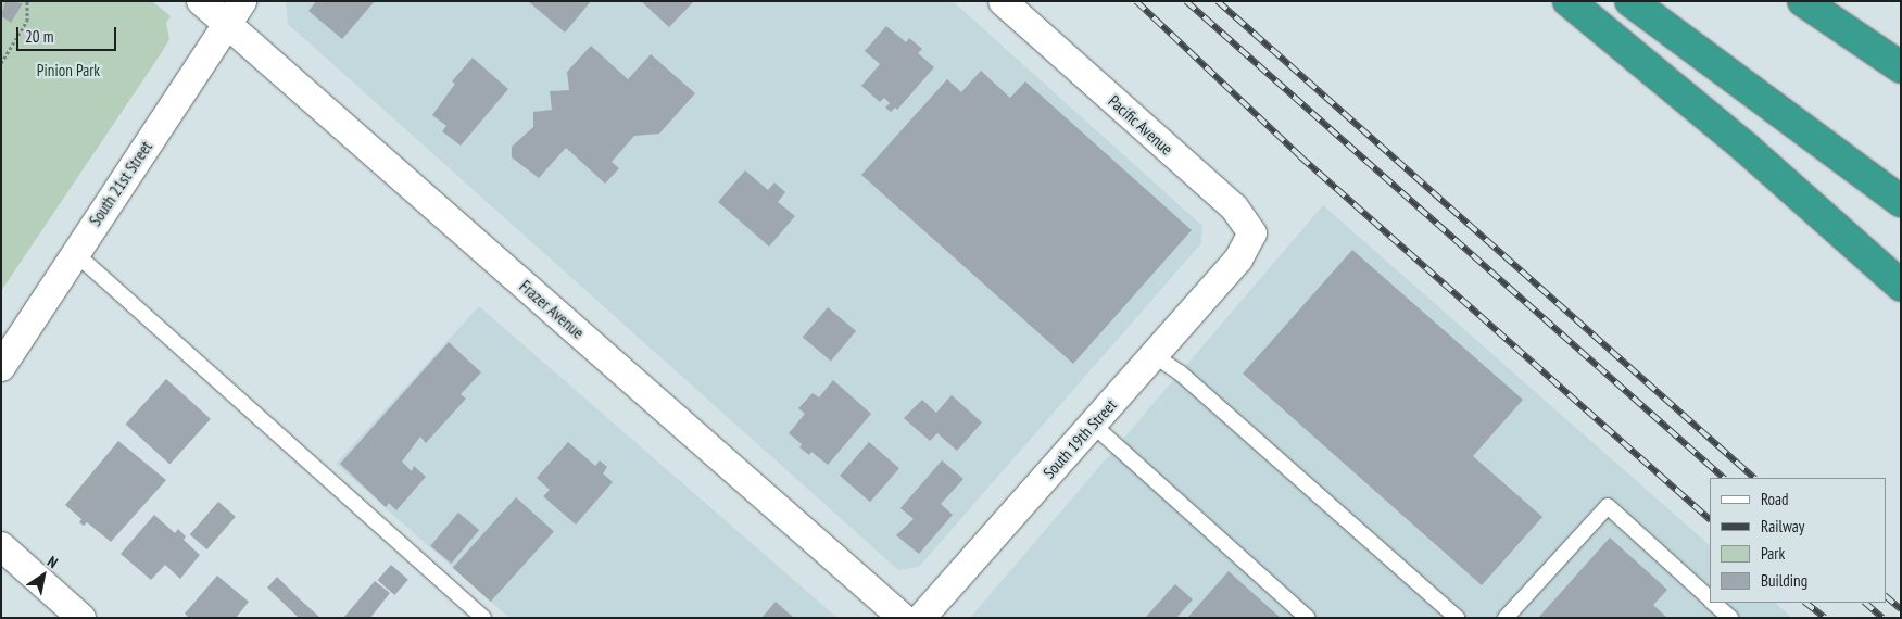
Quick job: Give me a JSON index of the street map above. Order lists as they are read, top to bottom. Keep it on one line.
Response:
{"streets":{"street":["Pacific Avenue","South 21st Street","Frazer Avenue","South 19th Street"]},"crossings":[["Pacific Avenue","South 19th Street"],["South 21st Street","Frazer Avenue"]],"parks":["Pinion Park"],"legend":["Road","Railway","Park","Building"],"scale_bar":"20 m","north":"top right"}
